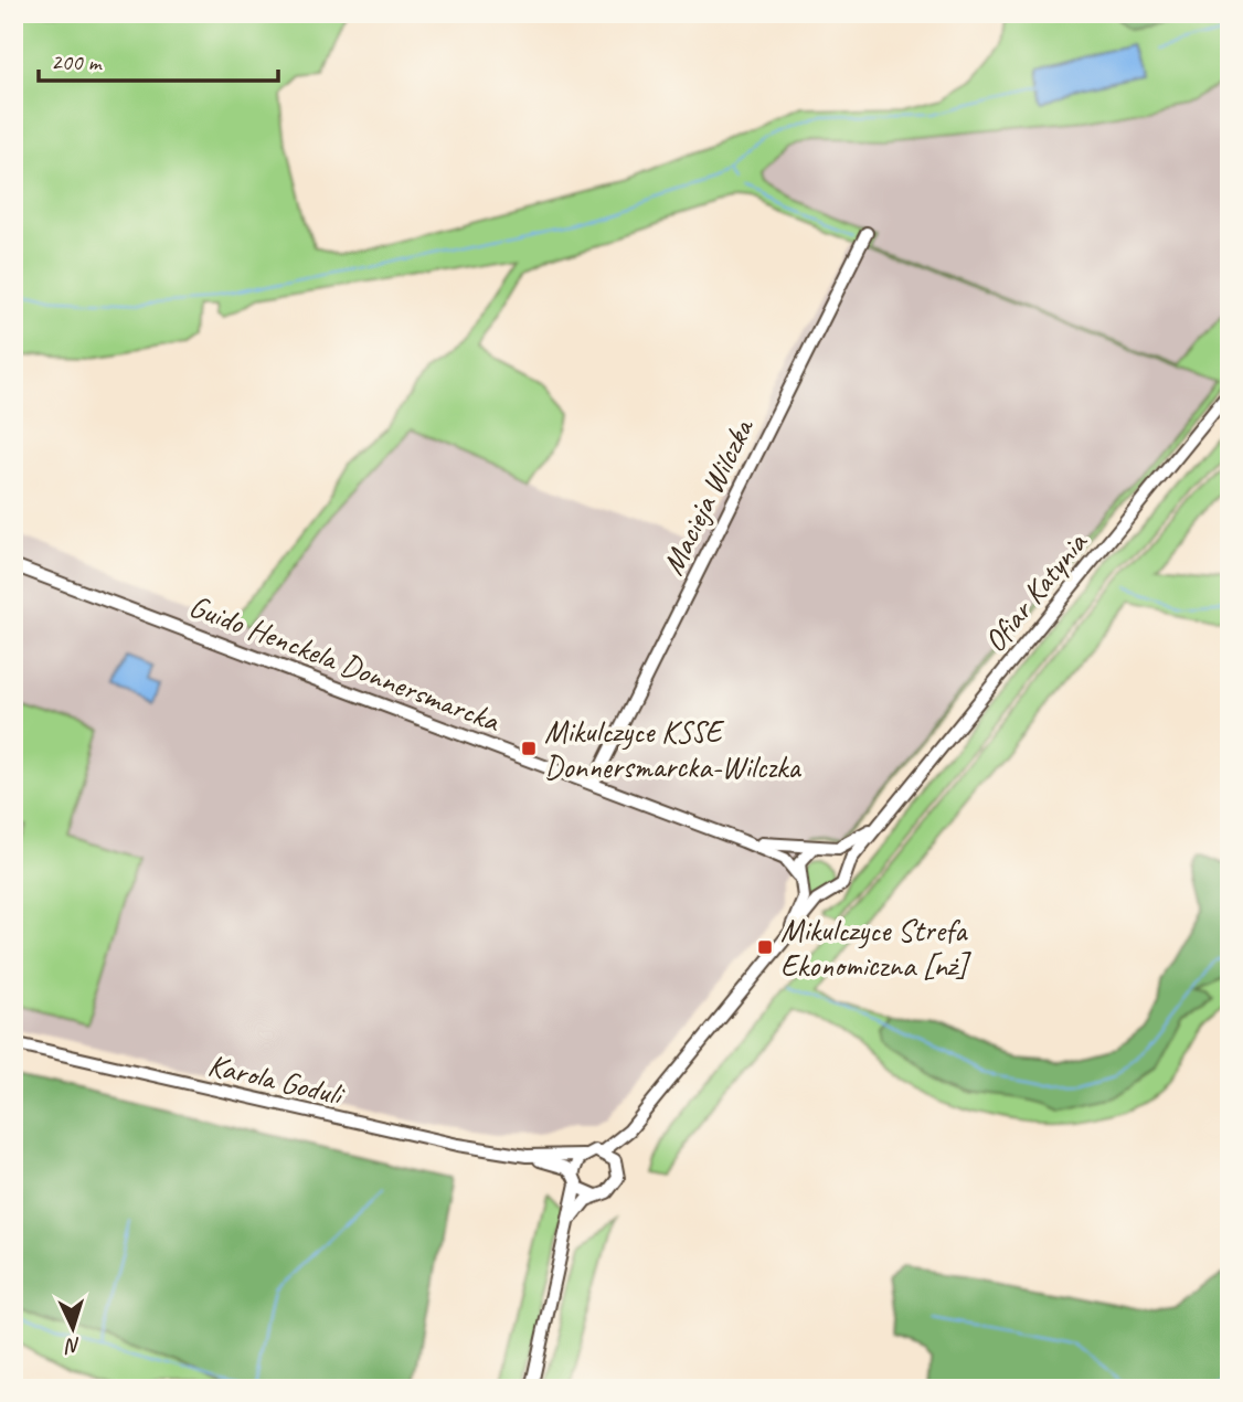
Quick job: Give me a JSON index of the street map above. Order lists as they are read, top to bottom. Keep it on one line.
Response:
{"streets":{"street":["Macieja Wilczka","Ofiar Katynia","Guido Henckela Donnersmarcka","Karola Goduli"]},"crossings":[["Macieja Wilczka","Guido Henckela Donnersmarcka"],["Ofiar Katynia","Guido Henckela Donnersmarcka"],["Ofiar Katynia","Karola Goduli"]],"places":{"transit":["Mikulczyce KSSE Donnersmarcka-Wilczka","Mikulczyce Strefa Ekonomiczna [nż]"]},"scale_bar":"200 m","north":"bottom"}
